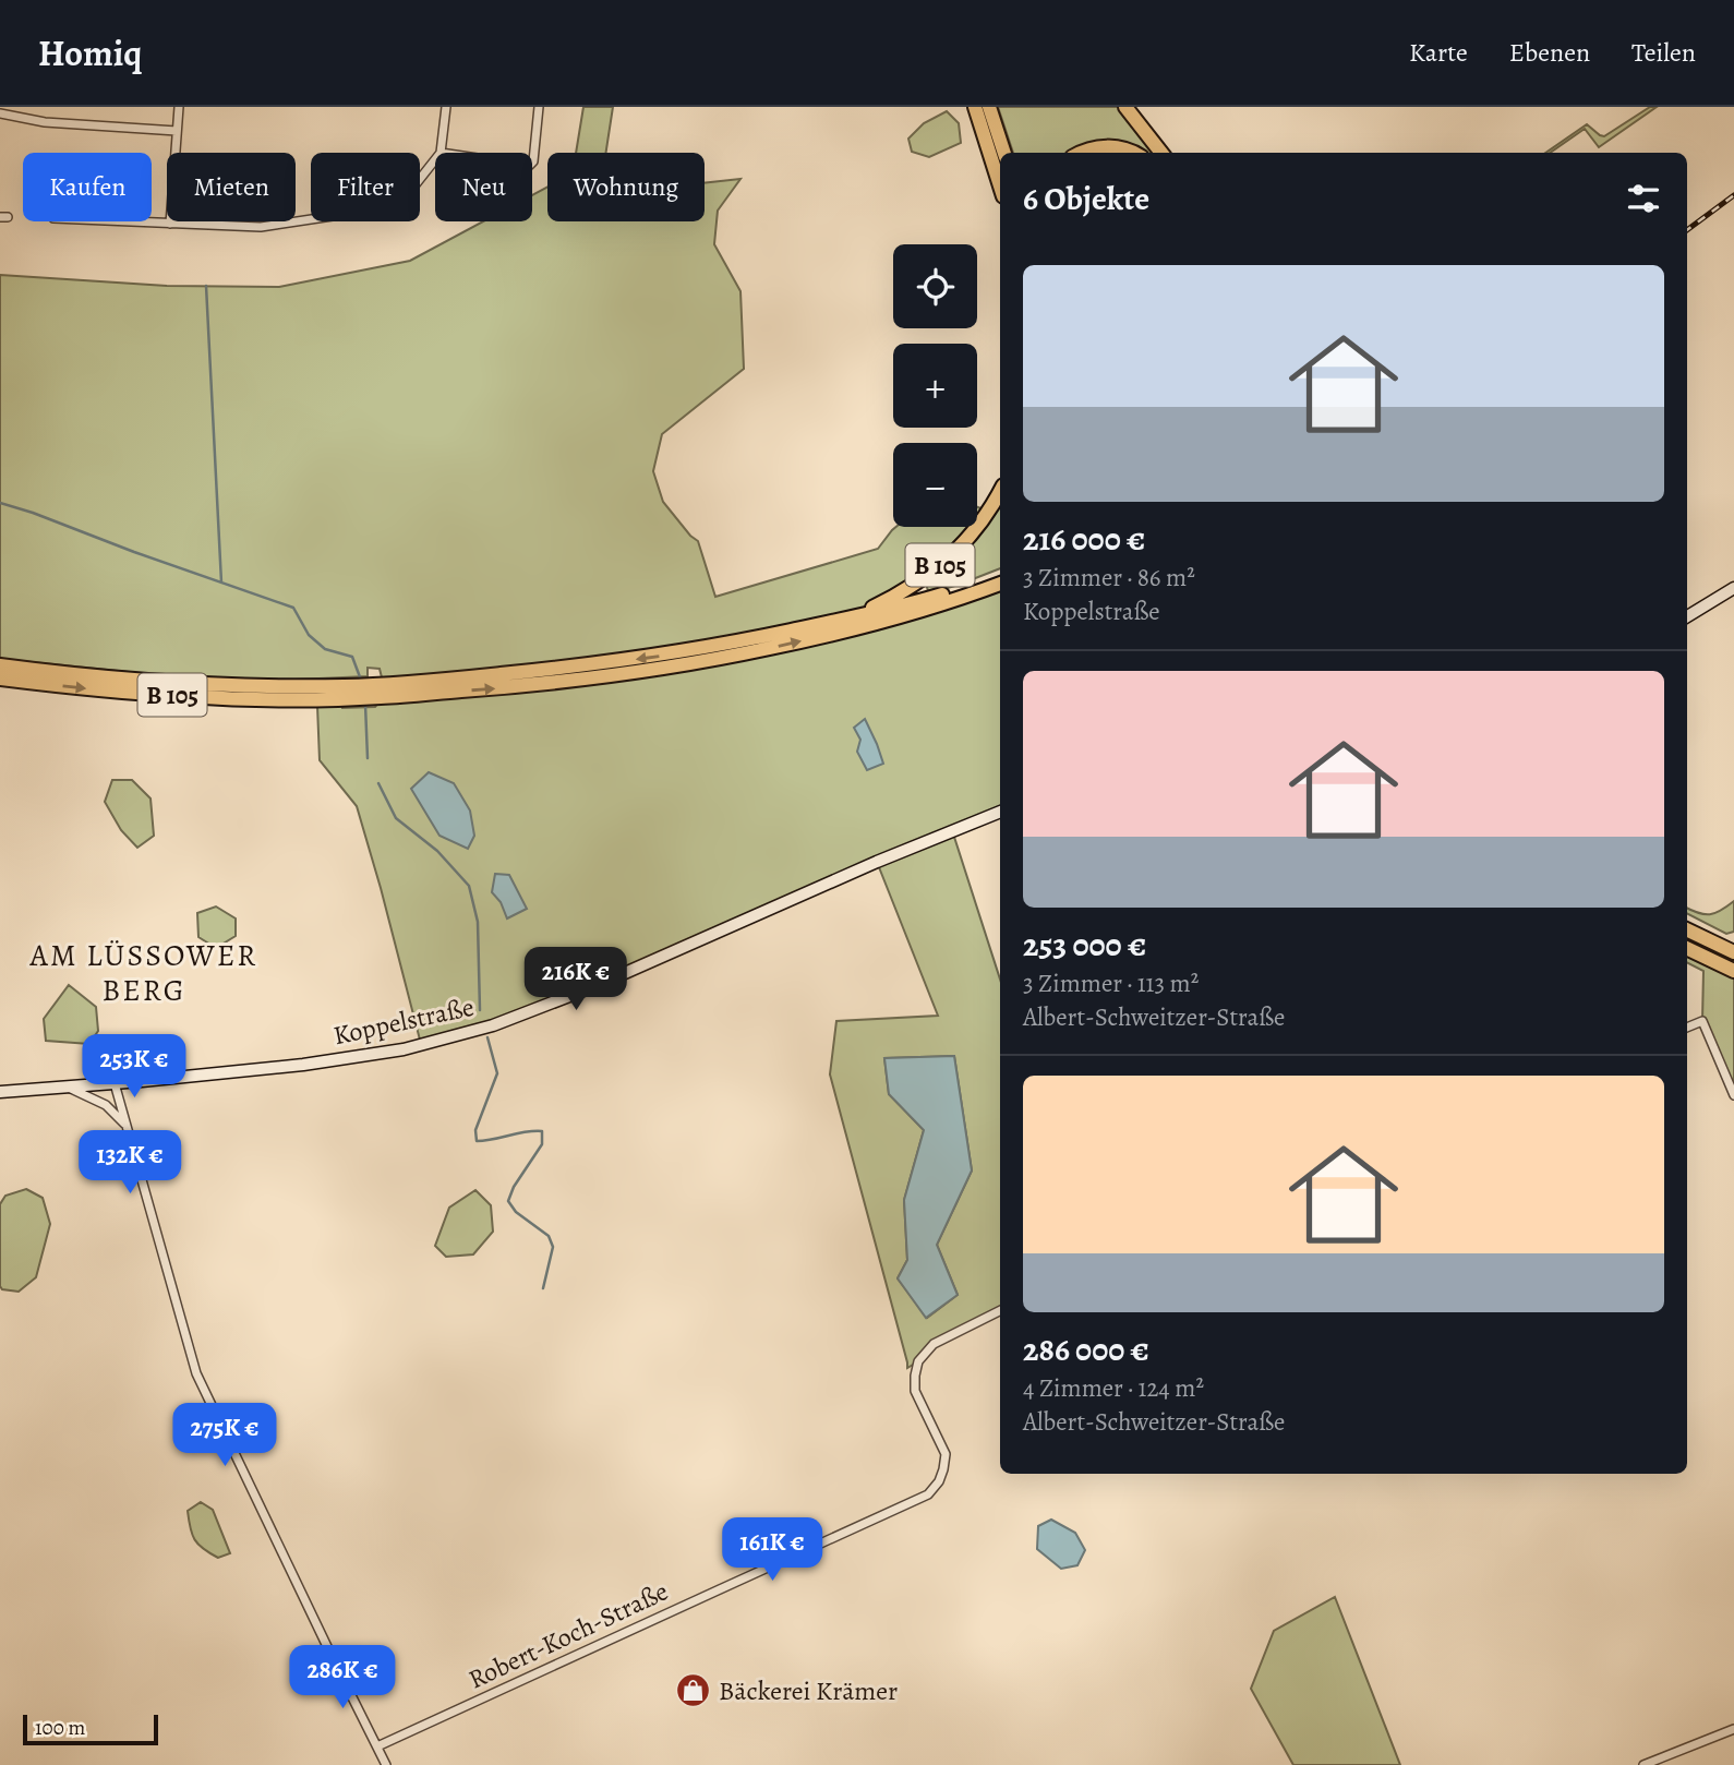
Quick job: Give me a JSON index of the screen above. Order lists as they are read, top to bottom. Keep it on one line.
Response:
{"streets":{"highway":["B 105"],"street":["Koppelstraße","Robert-Koch-Straße"]},"districts":["AM LÜSSOWER BERG"],"places":{"shop":["Bäckerei Krämer"]},"scale_bar":"100 m","page":{"header":"Homiq","nav":["Karte","Ebenen","Teilen"],"chip":["Kaufen","Mieten","Filter","Neu","Wohnung"],"heading":"6 Objekte","map_buttons":["+","−"],"list":[{"name":"216 000 €","note":"3 Zimmer · 86 m² · Koppelstraße"},{"name":"253 000 €","note":"3 Zimmer · 113 m² · Albert-Schweitzer-Straße"},{"name":"286 000 €","note":"4 Zimmer · 124 m² · Albert-Schweitzer-Straße"}],"price":["216K €","253K €","132K €","275K €","161K €","286K €"],"scale":"100 m"}}
